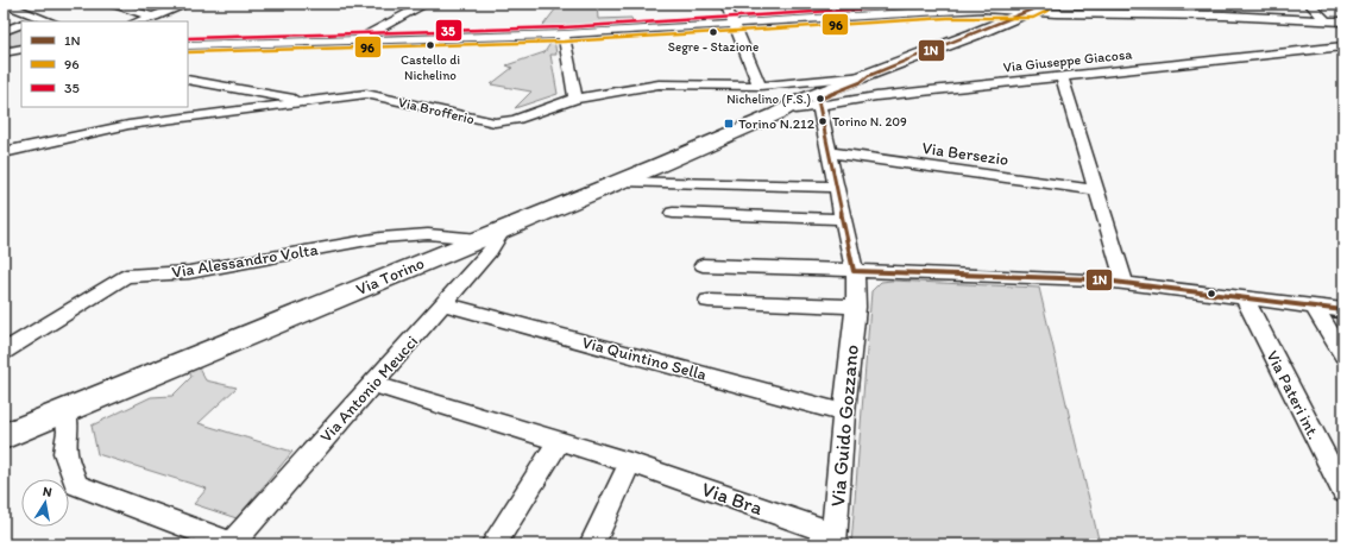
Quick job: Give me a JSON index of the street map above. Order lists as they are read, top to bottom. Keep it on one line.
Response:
{"streets":{"main road":["Via Torino"],"street":["Via Giuseppe Giacosa","Via Brofferio","Via Bersezio","Via Alessandro Volta","Via Quintino Sella","Via Antonio Meucci","Via Pateri int.","Via Guido Gozzano","Via Bra"]},"crossings":[["Via Giuseppe Giacosa","Via Torino"],["Via Giuseppe Giacosa","Via Guido Gozzano"],["Via Brofferio","Via Torino"],["Via Bersezio","Via Guido Gozzano"],["Via Alessandro Volta","Via Torino"],["Via Torino","Via Antonio Meucci"],["Via Torino","Via Guido Gozzano"],["Via Quintino Sella","Via Antonio Meucci"],["Via Quintino Sella","Via Guido Gozzano"],["Via Antonio Meucci","Via Bra"],["Via Guido Gozzano","Via Bra"]],"places":{"other":["Segre - Stazione","Castello di Nichelino","Nichelino (F.S.)","Torino N. 209"],"transit":["Torino N.212"]},"lines":["transit line 1N","transit line 35","transit line 96"],"legend":["1N","96","35"],"north":"top"}
